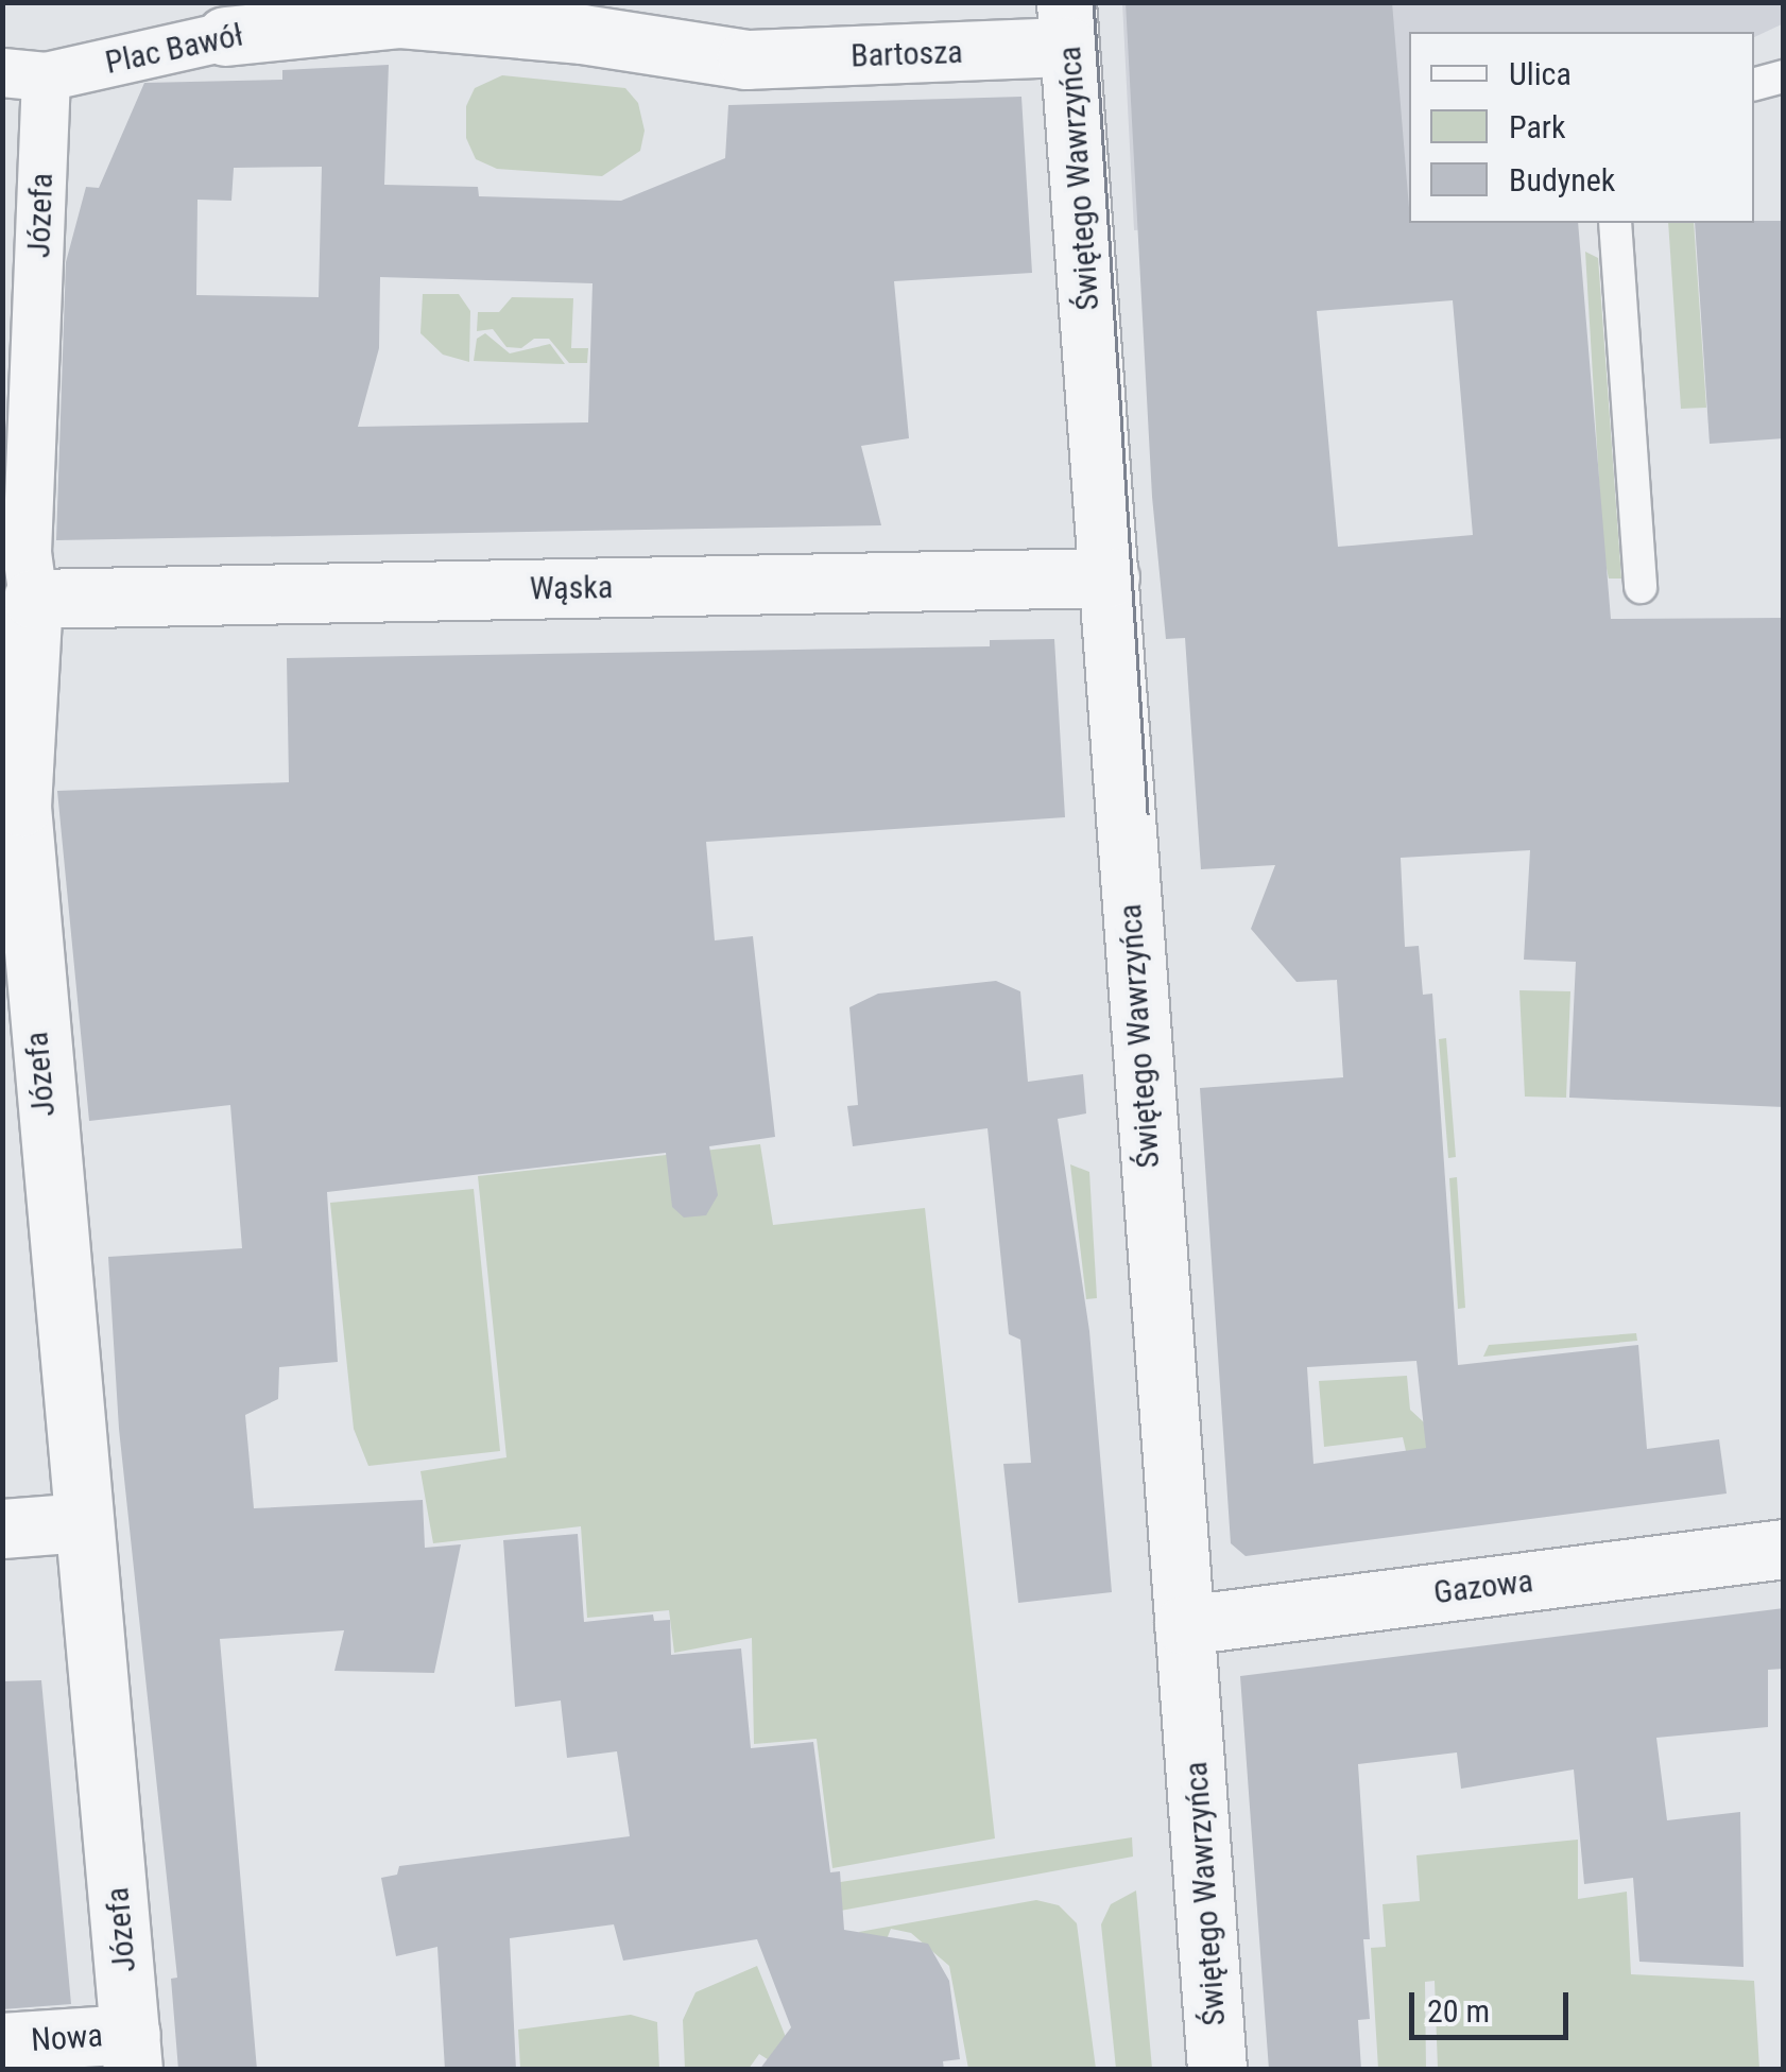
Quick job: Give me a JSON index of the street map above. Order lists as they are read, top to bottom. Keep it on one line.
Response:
{"streets":{"street":["Plac Bawół","Bartosza","Świętego Wawrzyńca","Józefa","Wąska","Gazowa","Nowa"]},"crossings":[["Plac Bawół","Bartosza"],["Plac Bawół","Józefa"],["Bartosza","Świętego Wawrzyńca"],["Świętego Wawrzyńca","Wąska"],["Świętego Wawrzyńca","Gazowa"],["Józefa","Wąska"],["Józefa","Nowa"]],"legend":["Ulica","Park","Budynek"],"scale_bar":"20 m"}
